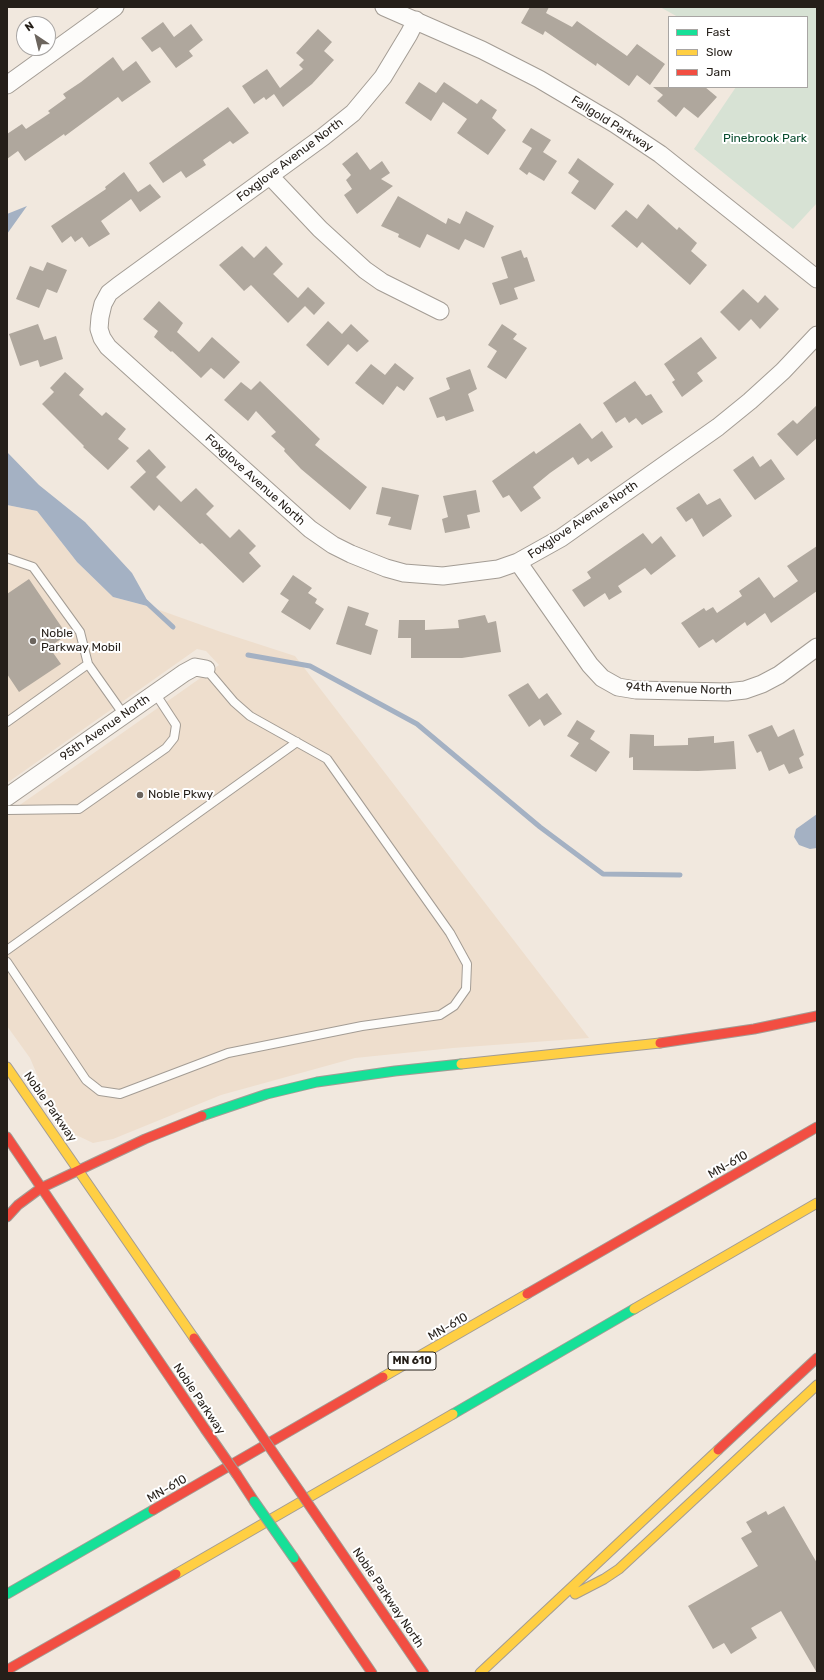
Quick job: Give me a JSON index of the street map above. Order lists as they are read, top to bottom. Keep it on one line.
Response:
{"streets":{"main road":["Noble Parkway","MN-610","MN 610","Noble Parkway North"],"street":["Fallgold Parkway","Foxglove Avenue North","94th Avenue North","95th Avenue North"]},"crossings":[["Fallgold Parkway","Foxglove Avenue North"],["Foxglove Avenue North","94th Avenue North"],["Noble Parkway","Noble Parkway North"]],"parks":["Pinebrook Park"],"places":["Noble Parkway Mobil","Noble Pkwy"],"legend":["Fast","Slow","Jam"],"north":"top left"}
